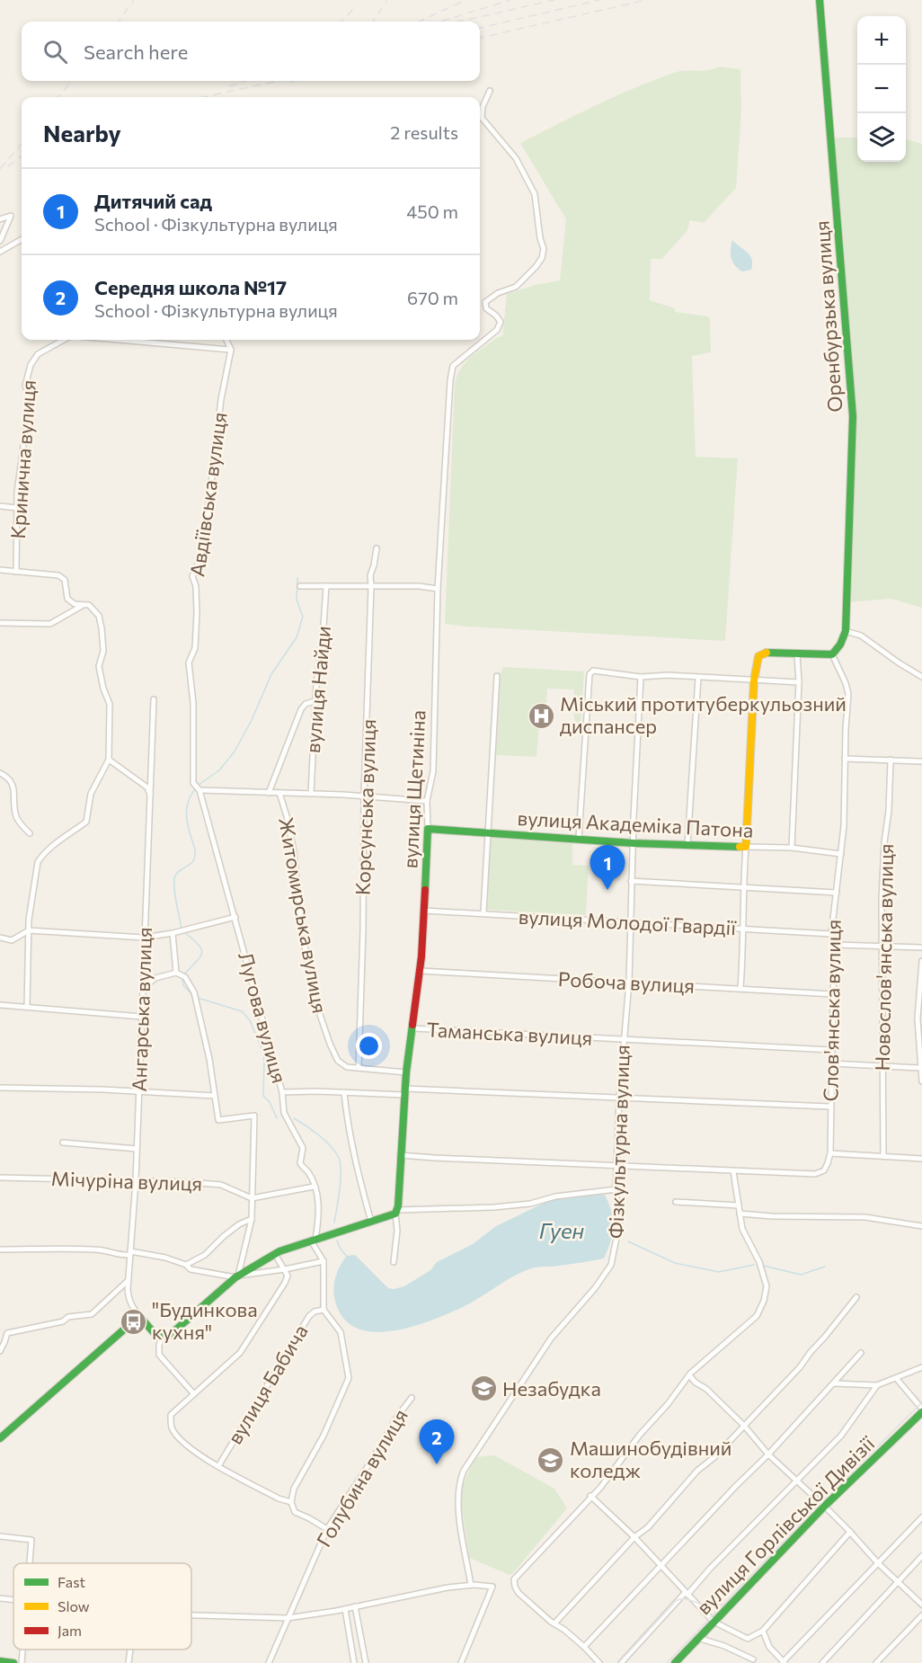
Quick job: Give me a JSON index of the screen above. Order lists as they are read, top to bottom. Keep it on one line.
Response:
{"streets":{"street":["Оренбурзька вулиця","Кринична вулиця","Авдіївська вулиця","вулиця Найди","вулиця Щетиніна","Корсунська вулиця","вулиця Академіка Патона","Житомирська вулиця","вулиця Молодої Гвардії","Новослов'янська вулиця","Робоча вулиця","Ангарська вулиця","Слов'янська вулиця","Лугова вулиця","Таманська вулиця","Фізкультурна вулиця","Мічуріна вулиця","вулиця Бабича","Голубина вулиця","вулиця Горлівської Дивізії"]},"crossings":[["Авдіївська вулиця","Лугова вулиця"],["вулиця Найди","Житомирська вулиця"],["вулиця Щетиніна","вулиця Академіка Патона"],["вулиця Щетиніна","Житомирська вулиця"],["вулиця Щетиніна","вулиця Молодої Гвардії"],["вулиця Щетиніна","Робоча вулиця"],["вулиця Щетиніна","Таманська вулиця"],["Корсунська вулиця","Житомирська вулиця"],["вулиця Академіка Патона","Слов'янська вулиця"],["вулиця Академіка Патона","Фізкультурна вулиця"],["вулиця Молодої Гвардії","Слов'янська вулиця"],["вулиця Молодої Гвардії","Фізкультурна вулиця"],["Робоча вулиця","Слов'янська вулиця"],["Робоча вулиця","Фізкультурна вулиця"],["Ангарська вулиця","Мічуріна вулиця"],["Слов'янська вулиця","Таманська вулиця"],["Таманська вулиця","Фізкультурна вулиця"]],"water":["Гуен"],"places":{"hospital":["Міський протитуберкульозний диспансер"],"bus stop":["\"Будинкова кухня\""],"school or university":["Незабудка","Машинобудівний коледж"]},"legend":["Fast","Slow","Jam"],"page":{"map_buttons":["+","−"],"search":"Search here","heading":["Nearby","2 results"],"list":[{"mark":"1","name":"Дитячий сад","note":"School · Фізкультурна вулиця","value":"450 m"},{"mark":"2","name":"Середня школа №17","note":"School · Фізкультурна вулиця","value":"670 m"}],"pins":["1","2"]}}
